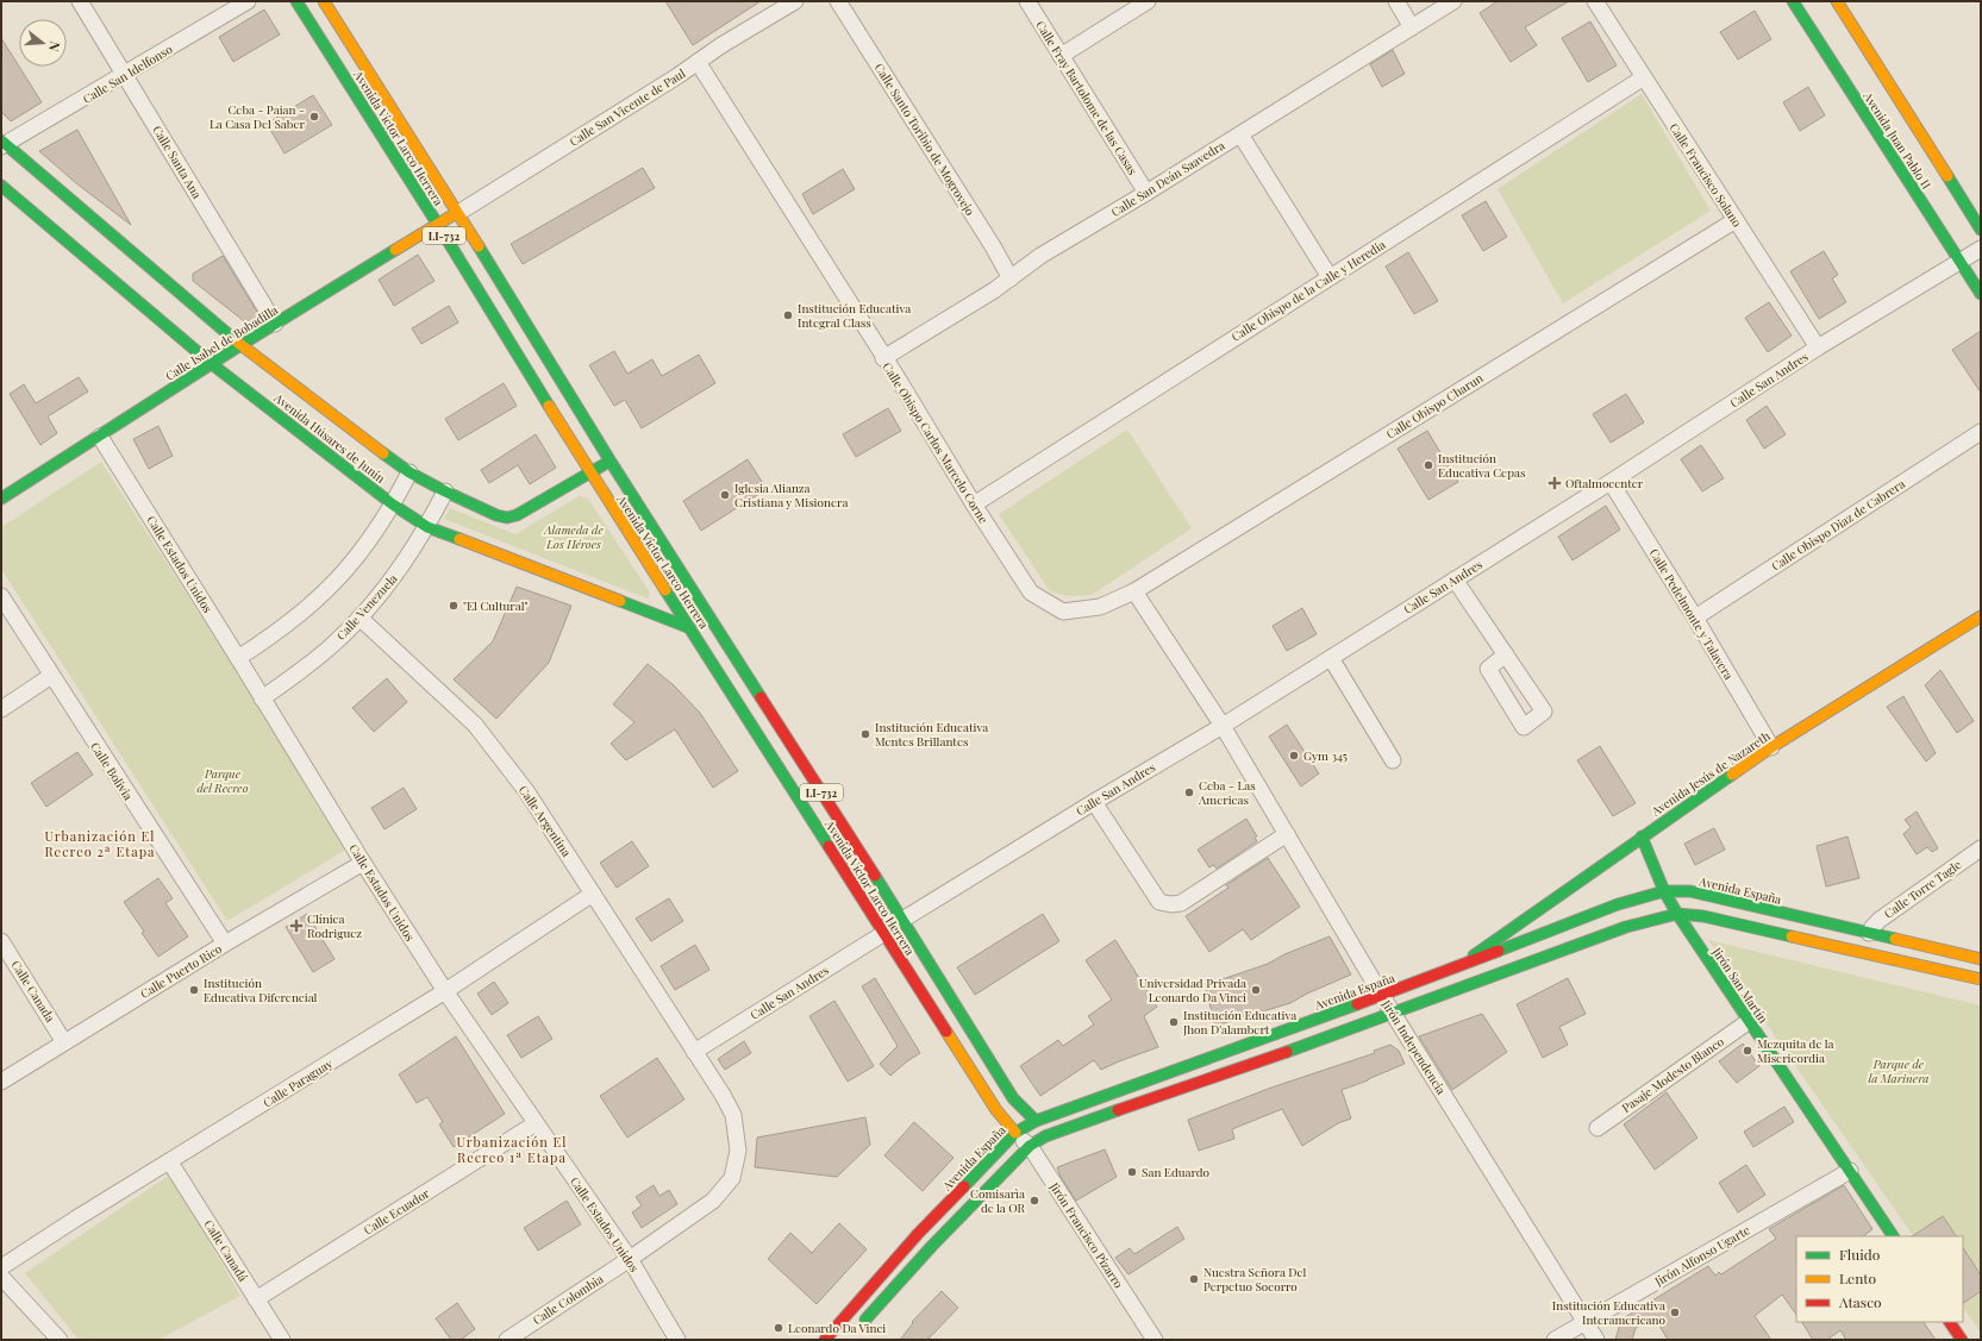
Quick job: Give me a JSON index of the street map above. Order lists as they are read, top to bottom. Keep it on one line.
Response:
{"streets":{"main road":["Avenida Víctor Larco Herrera","Avenida Juan Pablo II","LI-732","Calle Isabel de Bobadilla","Avenida Húsares de Junín","Avenida Jesús de Nazareth","Avenida España","Jirón San Martín"],"street":["Calle San Idelfonso","Calle Fray Bartolome de las Casas","Calle San Vicente de Paul","Calle Santo Toribio de Mogrovejo","Calle Santa Ana","Calle Francisco Solano","Calle San Deán Saavedra","Calle Obispo de la Calle y Heredia","Calle San Andres","Calle Obispo Charun","Calle Obispo Carlos Marcelo Corne","Calle Obispo Diaz de Cabrera","Calle Estados Unidos","Calle Venezuela","Calle Pedelmonte y Talavera","Calle Bolivia","Calle Argentina","Calle Torre Tagle","Calle Puerto Rico","Calle Canada","Jirón Independencia","Pasaje Modesto Blanco","Calle Paraguay","Calle Ecuador","Jirón Francisco Pizarro","Calle Canadá","Jirón Alfonso Ugarte","Calle Colombia"]},"crossings":[["Calle San Idelfonso","Calle Santa Ana"],["Calle San Idelfonso","Avenida Húsares de Junín"],["Calle Fray Bartolome de las Casas","Calle San Deán Saavedra"],["Calle San Vicente de Paul","Avenida Víctor Larco Herrera"],["Calle San Vicente de Paul","Calle Isabel de Bobadilla"],["Calle San Vicente de Paul","Calle Obispo Carlos Marcelo Corne"],["Avenida Víctor Larco Herrera","Calle Isabel de Bobadilla"],["Avenida Víctor Larco Herrera","Calle San Andres"],["Avenida Víctor Larco Herrera","Avenida Húsares de Junín"],["Avenida Víctor Larco Herrera","Avenida España"],["Avenida Víctor Larco Herrera","Jirón Francisco Pizarro"],["Calle Santo Toribio de Mogrovejo","Calle San Deán Saavedra"],["Avenida Juan Pablo II","Calle San Andres"],["Calle Santa Ana","Calle Isabel de Bobadilla"],["Calle Francisco Solano","Calle Obispo de la Calle y Heredia"],["Calle Francisco Solano","Calle San Andres"],["Calle Francisco Solano","Calle Obispo Charun"],["Calle San Deán Saavedra","Calle Obispo Carlos Marcelo Corne"],["Calle Obispo de la Calle y Heredia","Calle Obispo Carlos Marcelo Corne"],["Calle Isabel de Bobadilla","Avenida Húsares de Junín"],["Calle Isabel de Bobadilla","Calle Estados Unidos"],["Calle San Andres","Calle Pedelmonte y Talavera"],["Calle San Andres","Calle Argentina"],["Calle San Andres","Jirón Independencia"],["Calle San Andres","Calle Colombia"],["Calle Obispo Charun","Calle Obispo Carlos Marcelo Corne"],["Avenida Húsares de Junín","Calle Venezuela"],["Calle Obispo Diaz de Cabrera","Calle Pedelmonte y Talavera"],["Calle Estados Unidos","Calle Venezuela"],["Calle Estados Unidos","Calle Puerto Rico"],["Calle Estados Unidos","Calle Paraguay"],["Calle Estados Unidos","Calle Ecuador"],["Calle Estados Unidos","Calle Colombia"],["Calle Venezuela","Calle Argentina"],["Calle Pedelmonte y Talavera","Avenida Jesús de Nazareth"],["Calle Bolivia","Calle Puerto Rico"],["Avenida Jesús de Nazareth","Avenida España"],["Avenida Jesús de Nazareth","Jirón San Martín"],["Calle Argentina","Calle Paraguay"],["Calle Argentina","Calle Colombia"],["Calle Torre Tagle","Avenida España"],["Avenida España","Jirón San Martín"],["Avenida España","Jirón Independencia"],["Avenida España","Jirón Francisco Pizarro"],["Calle Puerto Rico","Calle Canada"],["Jirón San Martín","Pasaje Modesto Blanco"],["Jirón San Martín","Jirón Alfonso Ugarte"],["Jirón Independencia","Jirón Alfonso Ugarte"],["Calle Paraguay","Calle Canadá"],["Calle Ecuador","Calle Canadá"]],"districts":["Urbanización El Recreo 2ª Etapa","Urbanización El Recreo 1ª Etapa"],"parks":["Alameda de Los Héroes","Parque del Recreo","Parque de la Marinera"],"places":{"other":["Ceba - Paian - La Casa Del Saber","Institución Educativa Integral Class","Institución Educativa Cepas","Iglesia Alianza Cristiana y Misionera","\"El Cultural\"","Institución Educativa Mentes Brillantes","Gym 345","Ceba - Las Americas","Institución Educativa Diferencial","Universidad Privada Leonardo Da Vinci","Institución Educativa Jhon D'alambert","Mezquita de la Misericordia","San Eduardo","Comisarìa de la OR","Nuestra Señora Del Perpetuo Socorro","Institución Educativa Interamericano","Leonardo Da Vinci"],"health":["Oftalmocenter","Clínica Rodriguez"]},"legend":["Fluido","Lento","Atasco"],"north":"right"}
